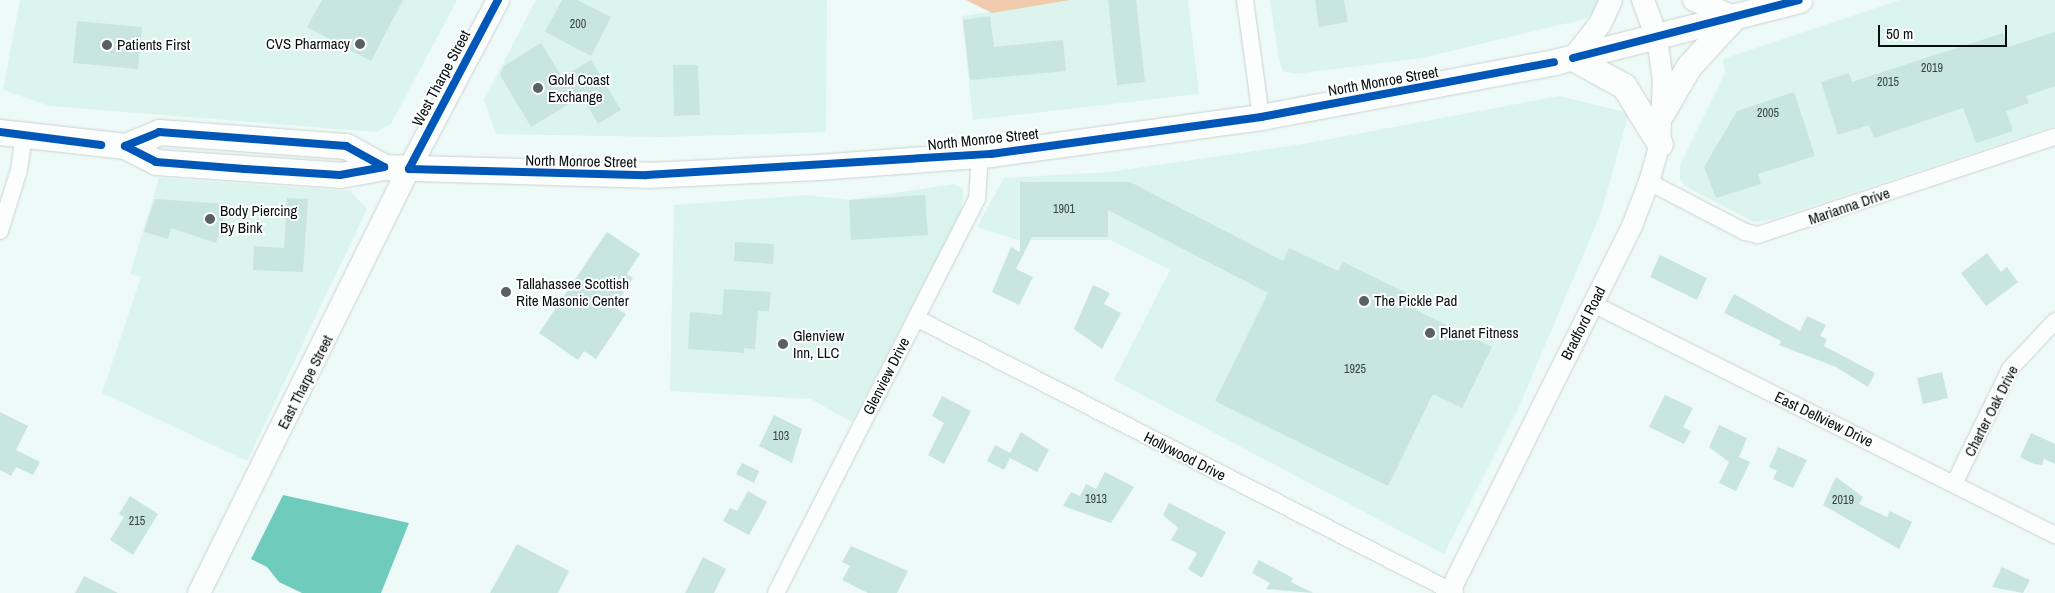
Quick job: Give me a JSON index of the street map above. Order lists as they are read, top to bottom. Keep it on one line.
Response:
{"streets":{"main road":["West Tharpe Street","North Monroe Street","East Tharpe Street"],"street":["Marianna Drive","Bradford Road","Glenview Drive","Charter Oak Drive","East Dellview Drive","Hollywood Drive"]},"crossings":[["West Tharpe Street","North Monroe Street"],["West Tharpe Street","East Tharpe Street"],["North Monroe Street","Bradford Road"],["North Monroe Street","Glenview Drive"],["North Monroe Street","East Tharpe Street"],["Marianna Drive","Bradford Road"],["Bradford Road","East Dellview Drive"],["Bradford Road","Hollywood Drive"],["Glenview Drive","Hollywood Drive"],["Charter Oak Drive","East Dellview Drive"]],"places":["CVS Pharmacy","Patients First","Gold Coast Exchange","Body Piercing By Bink","Tallahassee Scottish Rite Masonic Center","The Pickle Pad","Planet Fitness","Glenview Inn, LLC"],"house_numbers":["200","2019","2015","2005","1901","1925","103","1913","2019","215"],"scale_bar":"50 m"}
